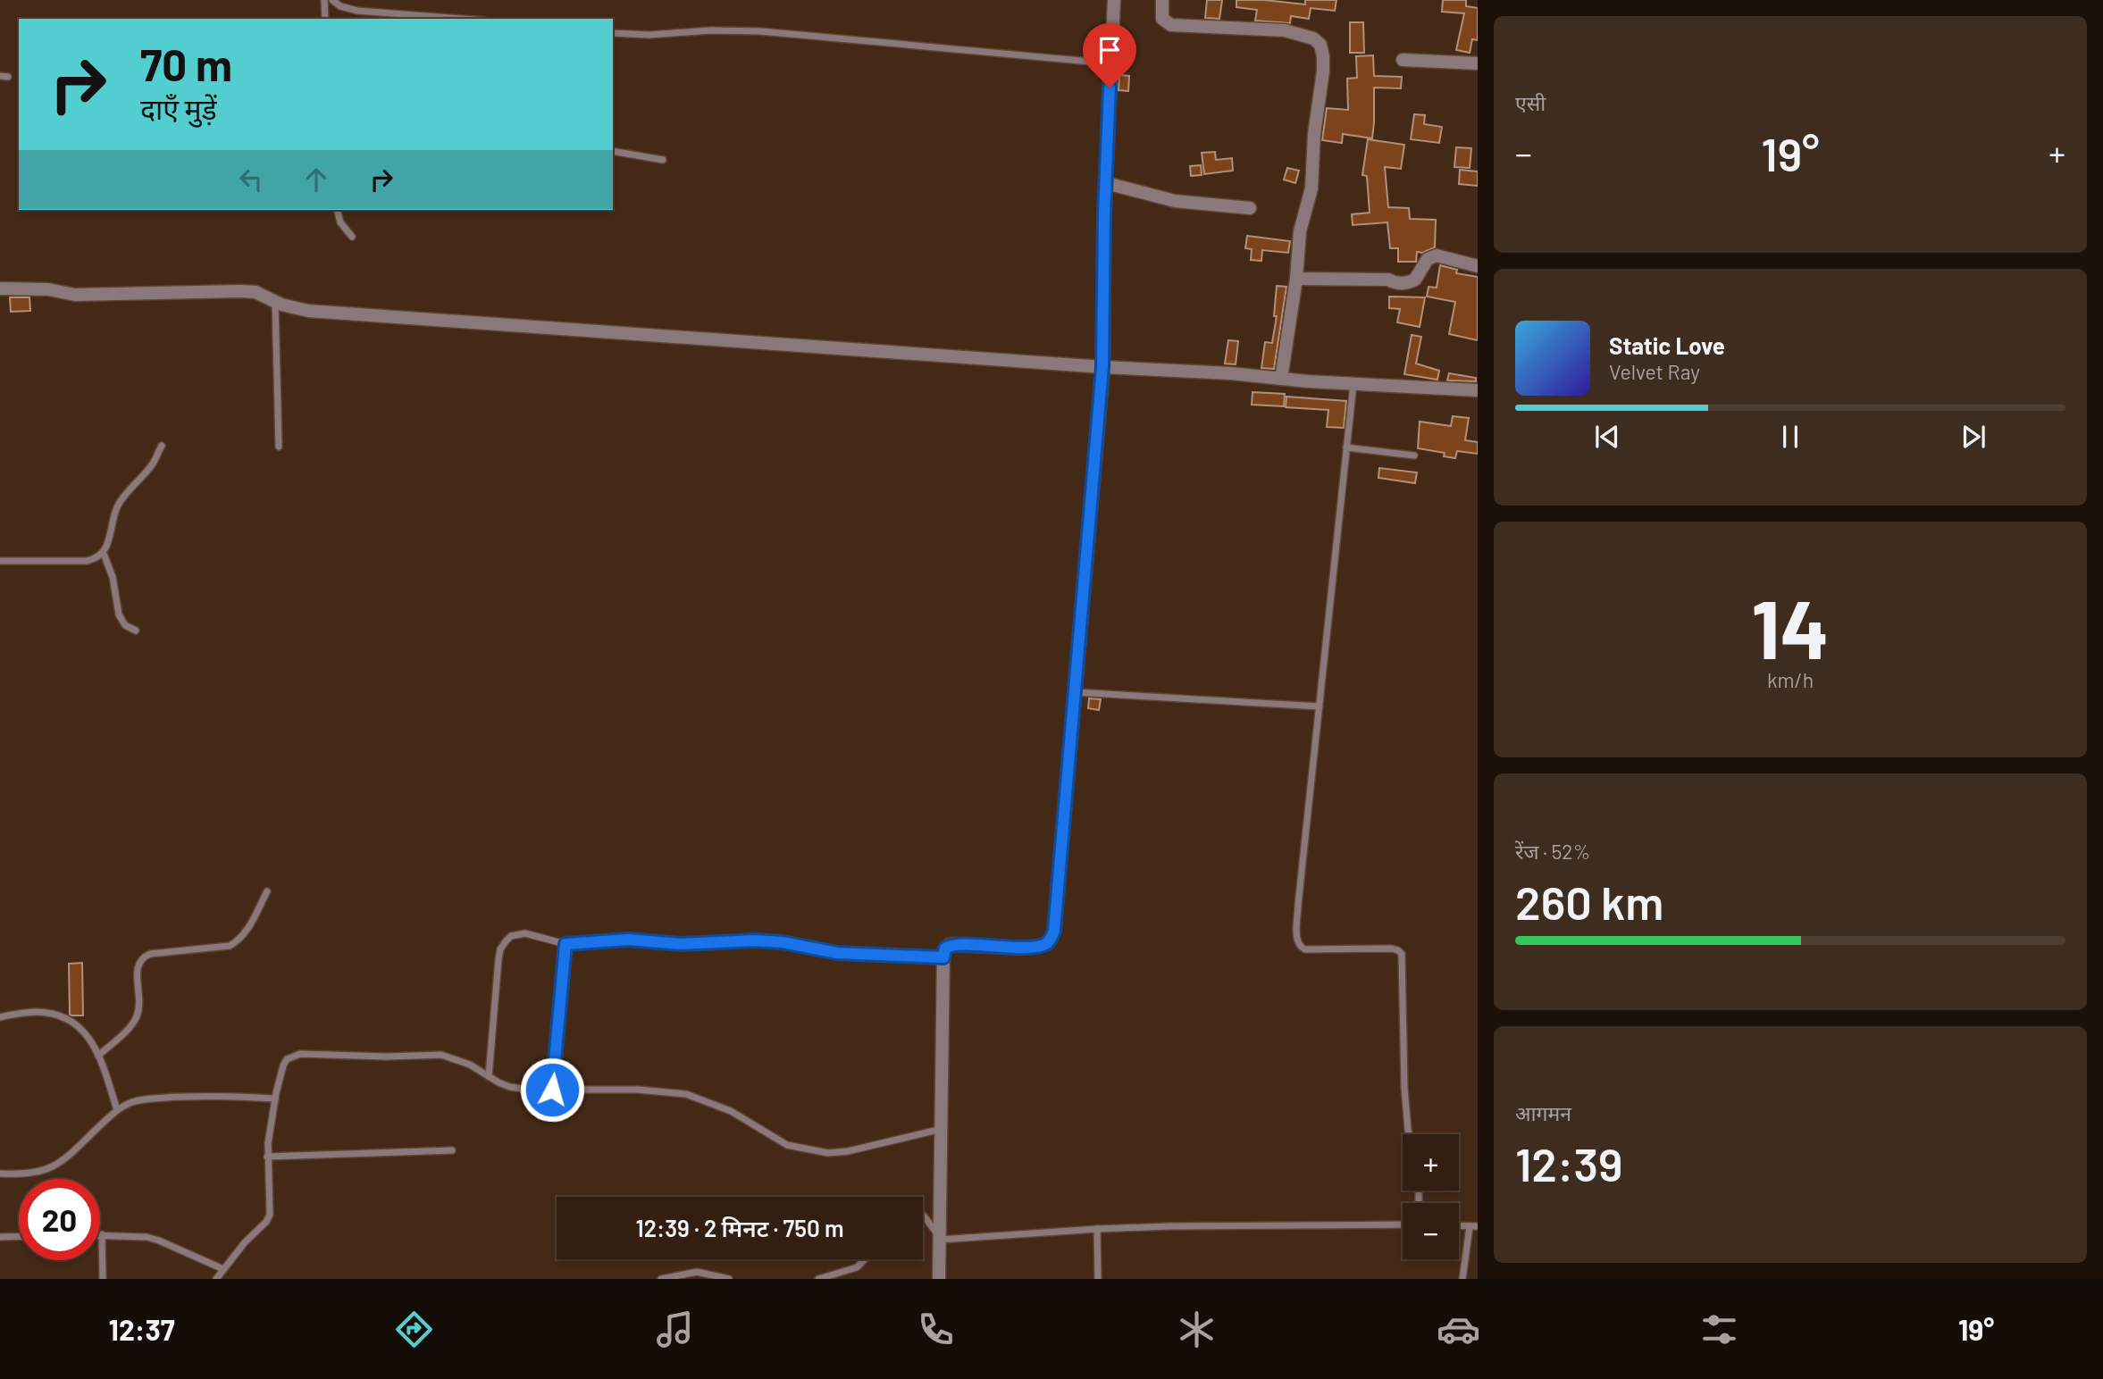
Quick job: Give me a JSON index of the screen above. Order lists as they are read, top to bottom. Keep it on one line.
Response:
{"page":{"tile":["एसी",["14","km/h"],["रेंज · 52%","260 km"],["आगमन","12:39"]],"turn":["70 m","दाएँ मुड़ें"],"heat":["−","19°","+"],"song":["Static Love","Velvet Ray"],"map_buttons":["+","−"],"limit":"20","trip":"12:39 · 2 मिनट · 750 m","tabs":["12:37","19°"]}}
